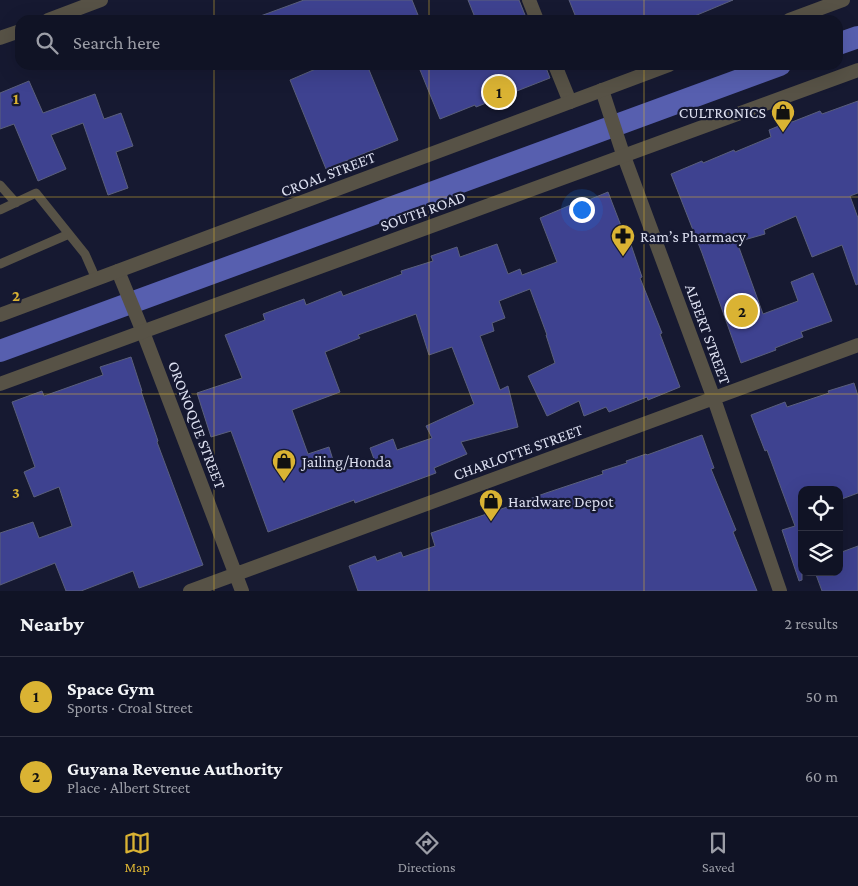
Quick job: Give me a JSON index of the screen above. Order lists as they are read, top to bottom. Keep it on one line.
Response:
{"streets":{"street":["CROAL STREET","SOUTH ROAD","ALBERT STREET","ORONOQUE STREET","CHARLOTTE STREET"]},"crossings":[["CROAL STREET","ALBERT STREET"],["CROAL STREET","ORONOQUE STREET"],["SOUTH ROAD","ALBERT STREET"],["SOUTH ROAD","ORONOQUE STREET"],["ALBERT STREET","CHARLOTTE STREET"],["ORONOQUE STREET","CHARLOTTE STREET"]],"places":{"shop":["CULTRONICS","Jailing/Honda","Hardware Depot"],"pharmacy":["Ram’s Pharmacy"]},"page":{"search":"Search here","pins":["1","2"],"heading":["Nearby","2 results"],"list":[{"mark":"1","name":"Space Gym","note":"Sports · Croal Street","value":"50 m"},{"mark":"2","name":"Guyana Revenue Authority","note":"Place · Albert Street","value":"60 m"}],"nav":["Map","Directions","Saved"]},"grid":{"rows":["1","2","3"]}}
